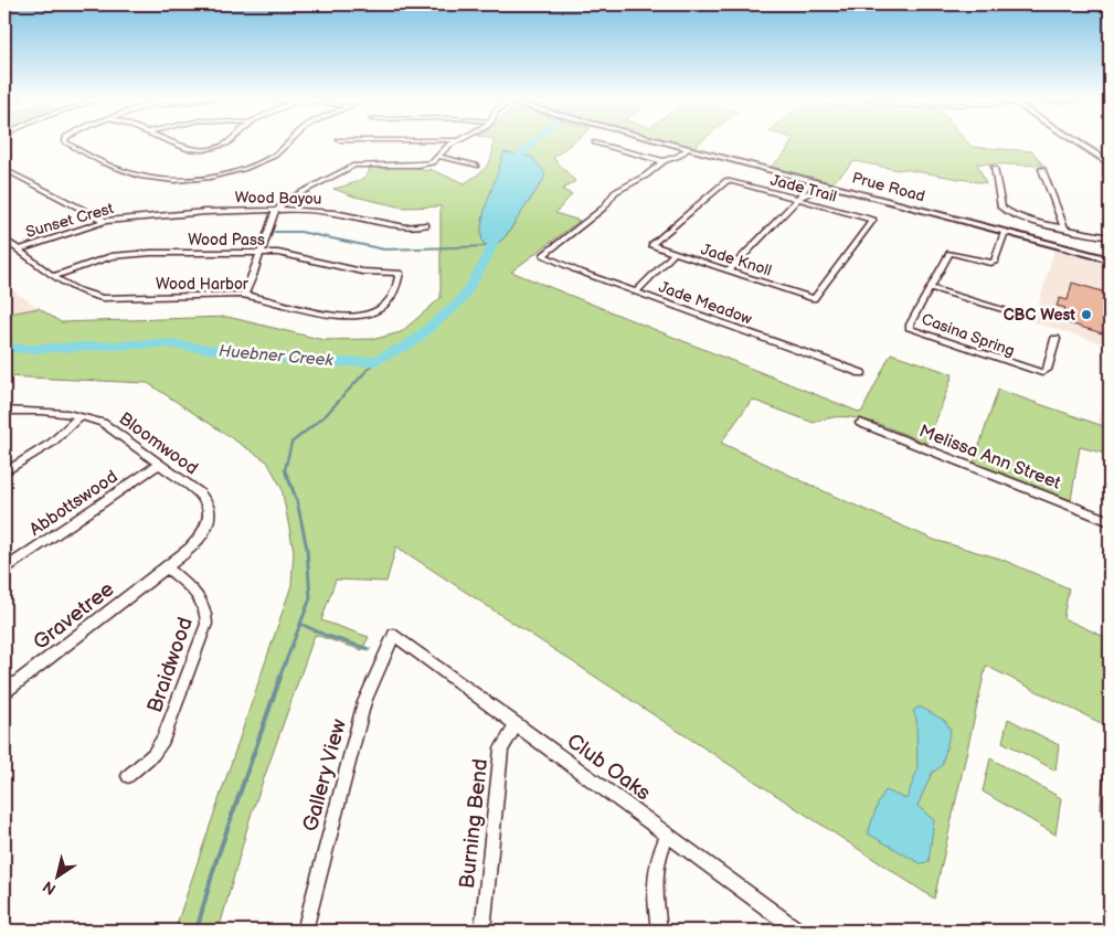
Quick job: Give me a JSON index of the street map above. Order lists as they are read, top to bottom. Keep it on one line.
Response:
{"streets":{"main road":["Prue Road"],"street":["Jade Trail","Wood Bayou","Sunset Crest","Wood Pass","Jade Knoll","Wood Harbor","Jade Meadow","Casina Spring","Bloomwood","Melissa Ann Street","Abbottswood","Gravetree","Braidwood","Club Oaks","Gallery View","Burning Bend"]},"crossings":[["Prue Road","Casina Spring"],["Jade Trail","Jade Knoll"],["Wood Bayou","Sunset Crest"],["Sunset Crest","Wood Harbor"],["Wood Pass","Wood Harbor"],["Bloomwood","Abbottswood"],["Bloomwood","Gravetree"],["Bloomwood","Braidwood"],["Gravetree","Braidwood"],["Club Oaks","Gallery View"],["Club Oaks","Burning Bend"]],"water":["Huebner Creek"],"places":["CBC West"],"north":"bottom left"}
